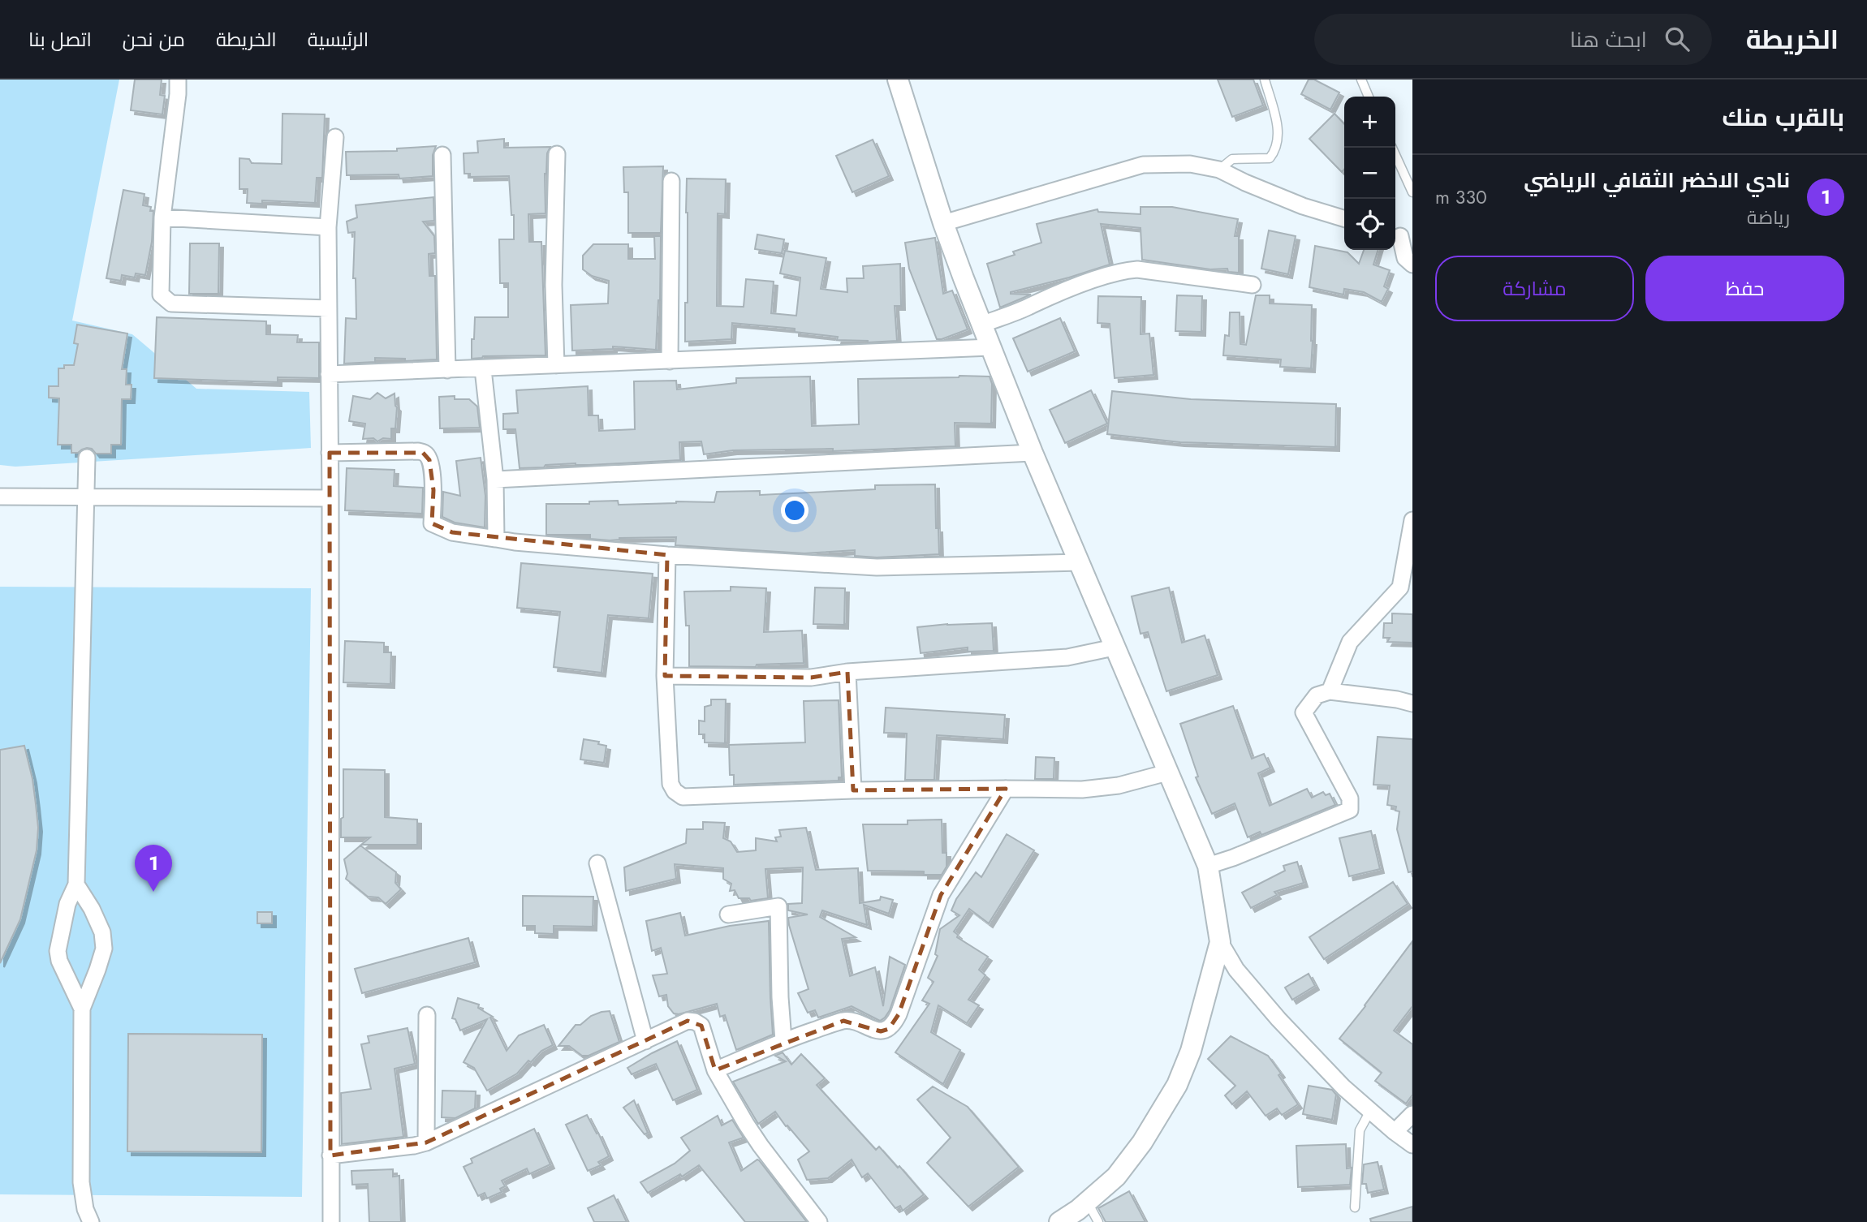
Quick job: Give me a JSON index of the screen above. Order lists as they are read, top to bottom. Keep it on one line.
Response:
{"page":{"header":"الخريطة","search":"ابحث هنا","nav":["الرئيسية","الخريطة","من نحن","اتصل بنا"],"heading":"بالقرب منك","map_buttons":["+","−"],"list":[{"mark":"1","name":"نادي الاخضر الثقافي الرياضي","note":"رياضة","value":"330 m"}],"buttons":["حفظ","مشاركة"],"pins":"1"}}
